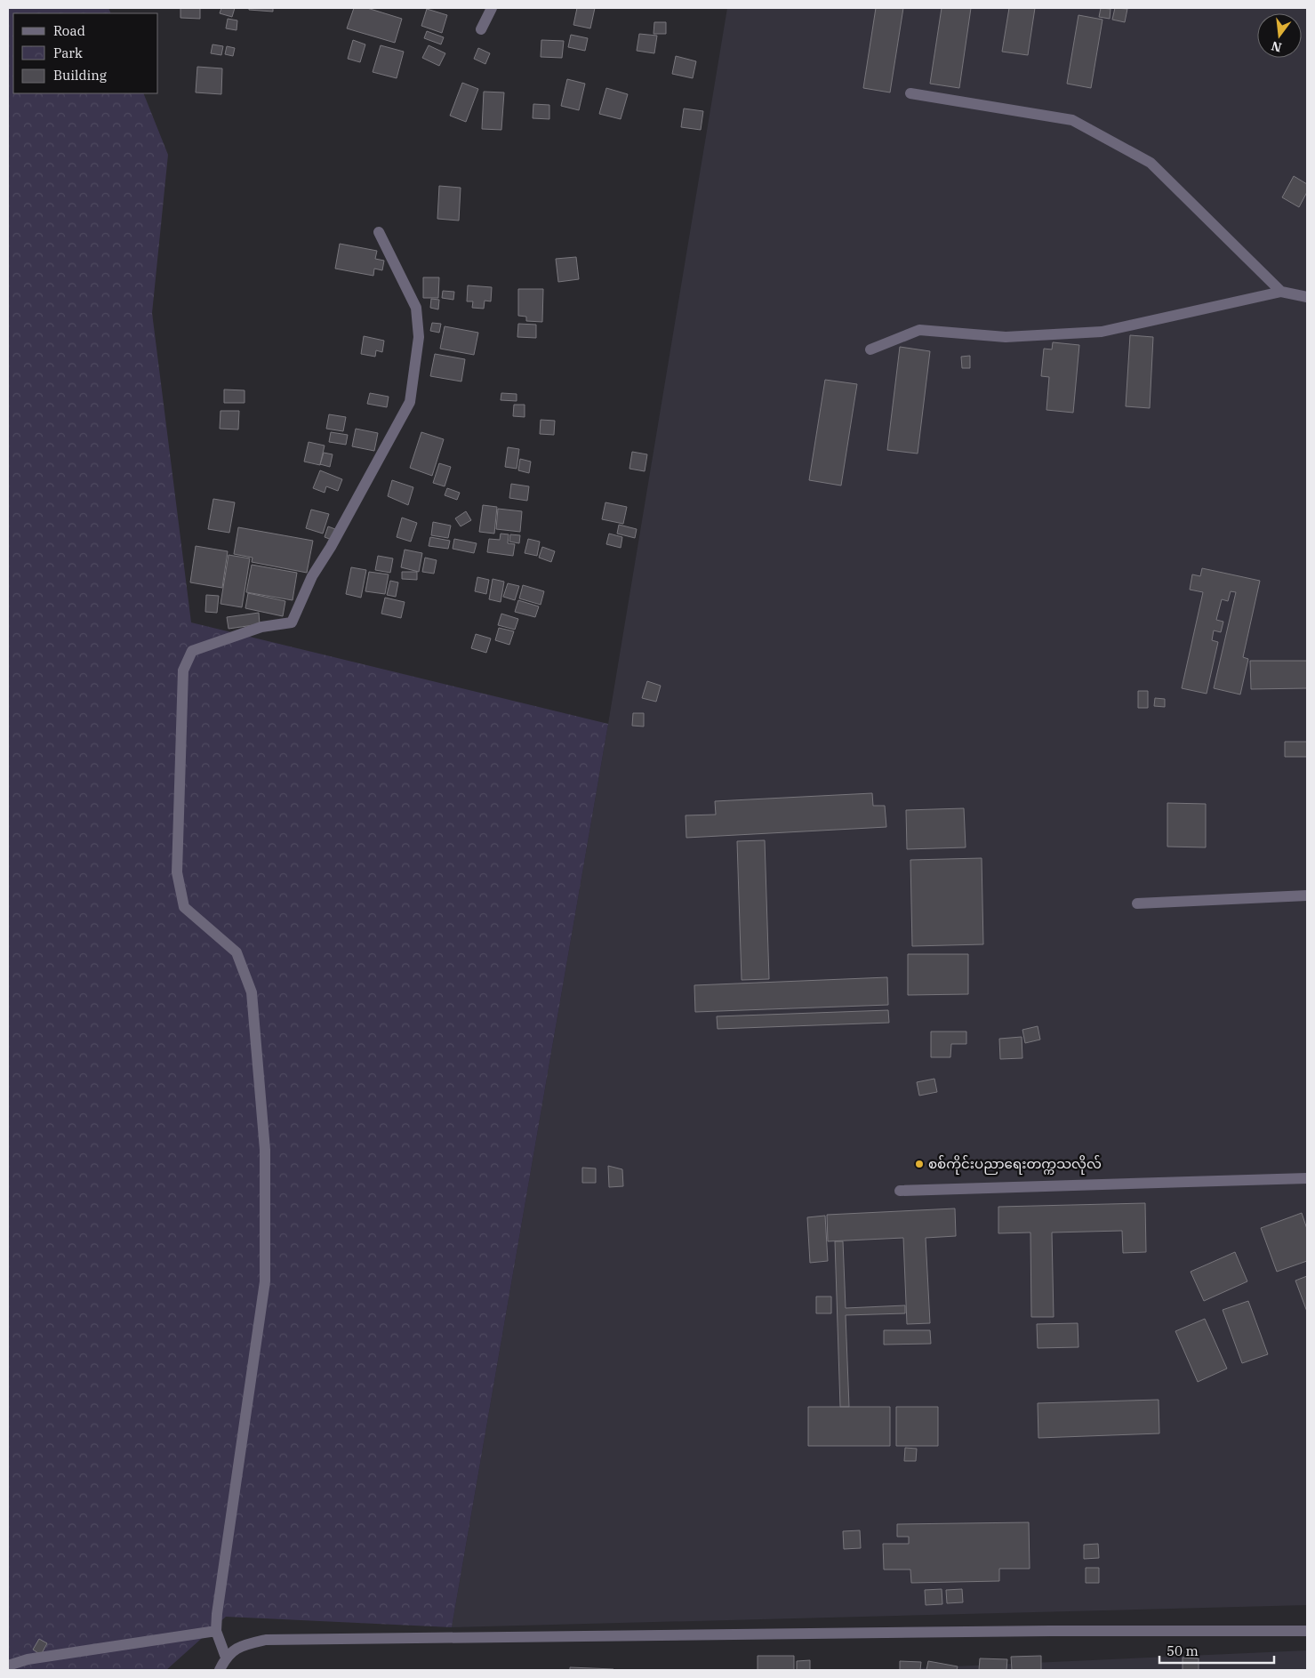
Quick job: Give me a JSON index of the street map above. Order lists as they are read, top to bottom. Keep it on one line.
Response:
{"places":["စစ်ကိုင်းပညာရေးတက္ကသလိုလ်"],"legend":["Road","Park","Building"],"scale_bar":"50 m","north":"bottom"}
